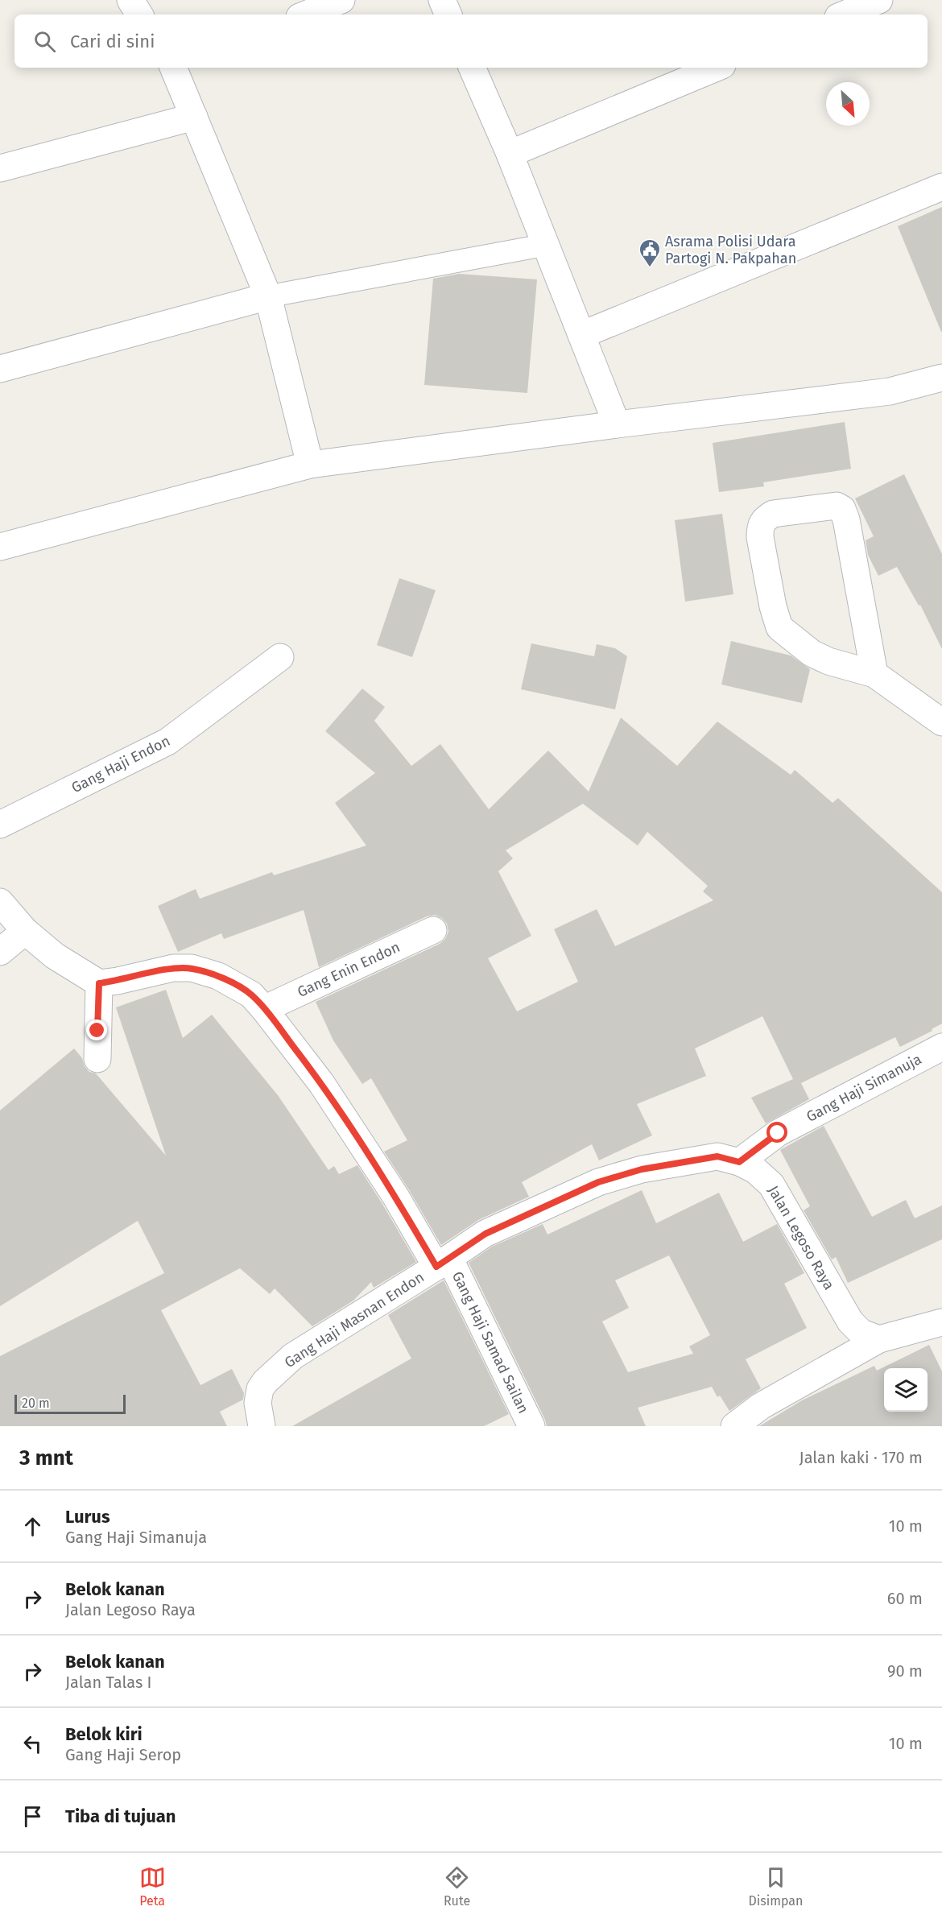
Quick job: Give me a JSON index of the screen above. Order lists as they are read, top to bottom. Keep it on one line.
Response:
{"streets":{"street":["Gang Haji Endon","Gang Enin Endon","Gang Haji Simanuja","Jalan Legoso Raya","Gang Haji Masnan Endon","Gang Haji Samad Sailan"]},"crossings":[["Gang Enin Endon","Gang Haji Samad Sailan"],["Gang Haji Simanuja","Jalan Legoso Raya"],["Jalan Legoso Raya","Gang Haji Masnan Endon"],["Jalan Legoso Raya","Gang Haji Samad Sailan"],["Gang Haji Masnan Endon","Gang Haji Samad Sailan"]],"places":{"public building":["Asrama Polisi Udara Partogi N. Pakpahan"]},"scale_bar":"20 m","north":"bottom right","page":{"search":"Cari di sini","scale":"20 m","heading":["3 mnt","Jalan kaki · 170 m"],"list":[["Lurus","Gang Haji Simanuja","10 m"],["Belok kanan","Jalan Legoso Raya","60 m"],["Belok kanan","Jalan Talas I","90 m"],["Belok kiri","Gang Haji Serop","10 m"],"Tiba di tujuan"],"nav":["Peta","Rute","Disimpan"]}}
